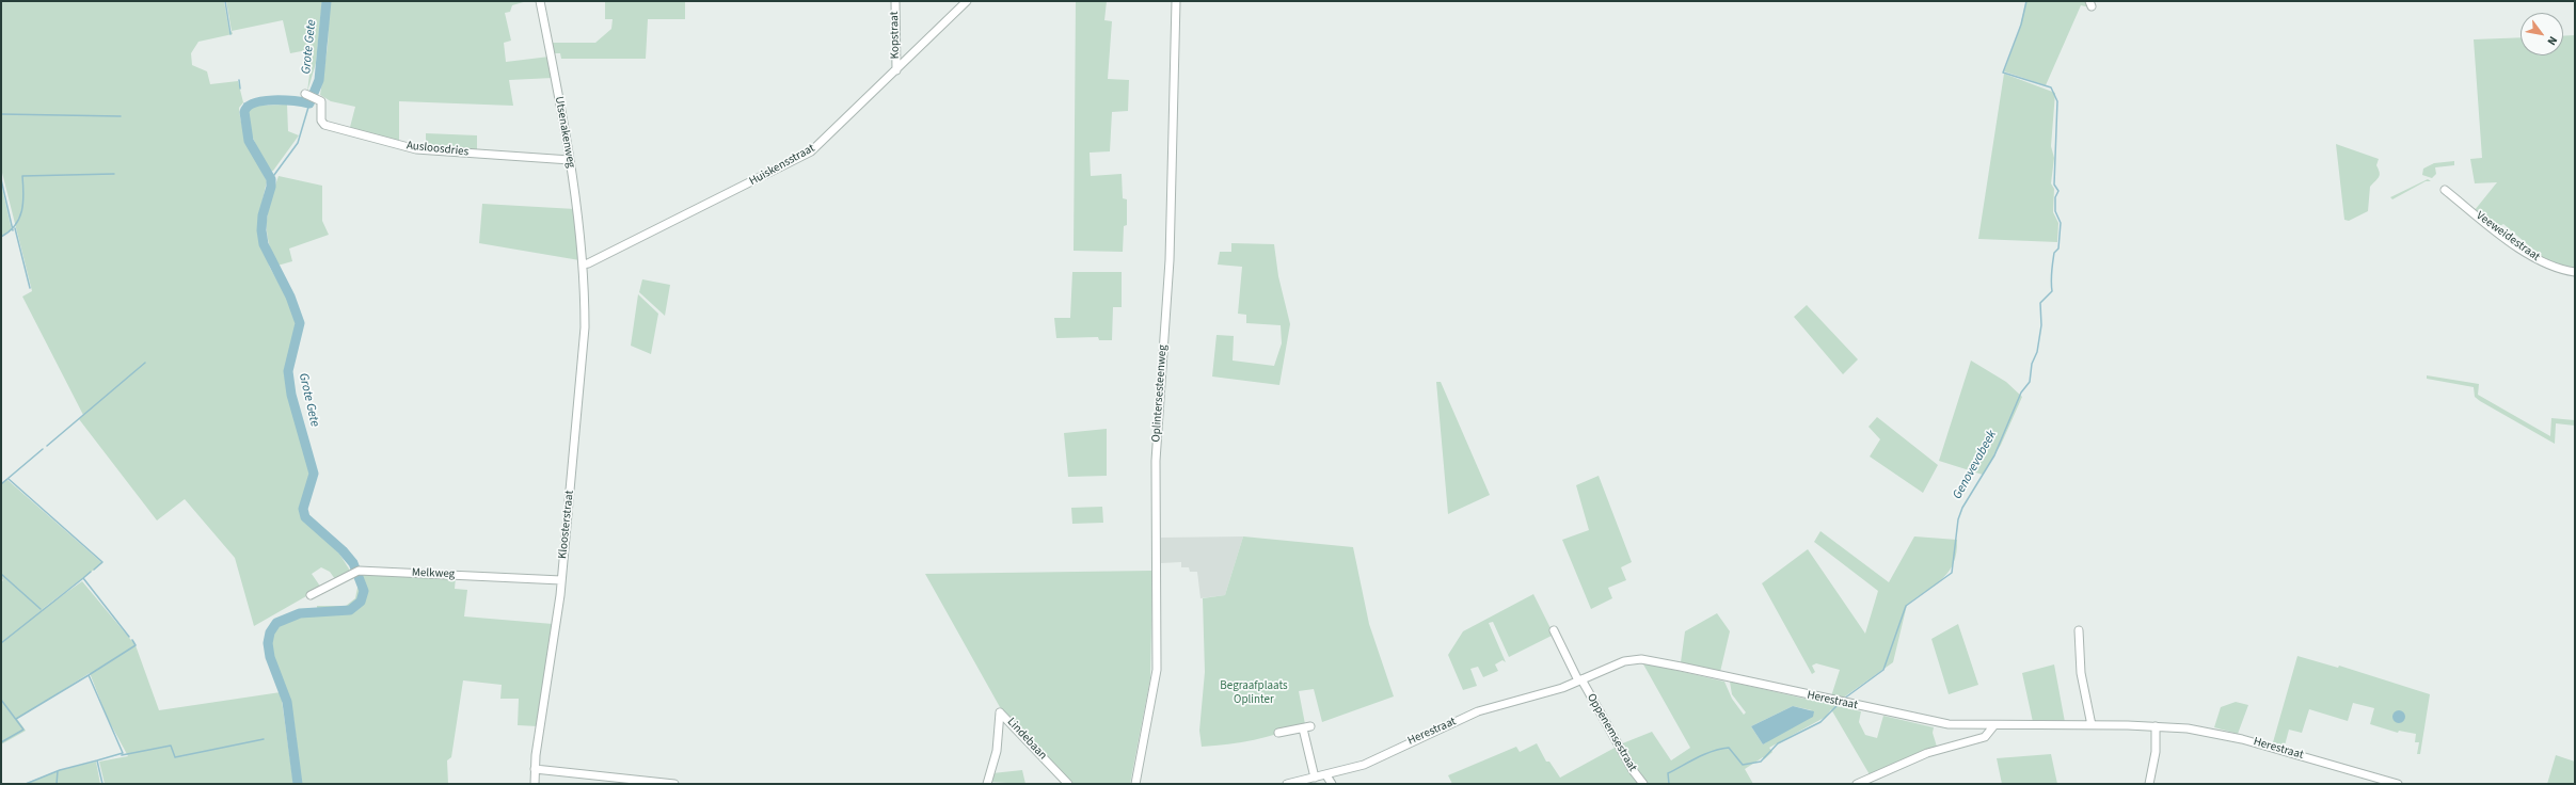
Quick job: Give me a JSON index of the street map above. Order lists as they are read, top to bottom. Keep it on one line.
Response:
{"streets":{"street":["Kopstraat","Utsenakenweg","Ausloosdries","Huiskensstraat","Veeweidestraat","Oplintersesteenweg","Kloosterstraat","Melkweg","Herestraat","Oppenemsestraat","Lindebaan"]},"crossings":[["Kopstraat","Huiskensstraat"],["Utsenakenweg","Ausloosdries"],["Utsenakenweg","Huiskensstraat"],["Utsenakenweg","Kloosterstraat"],["Huiskensstraat","Kloosterstraat"],["Kloosterstraat","Melkweg"],["Herestraat","Oppenemsestraat"]],"water":["Grote Gete","Genovevabeek"],"parks":["Begraafplaats Oplinter"],"north":"bottom right"}
